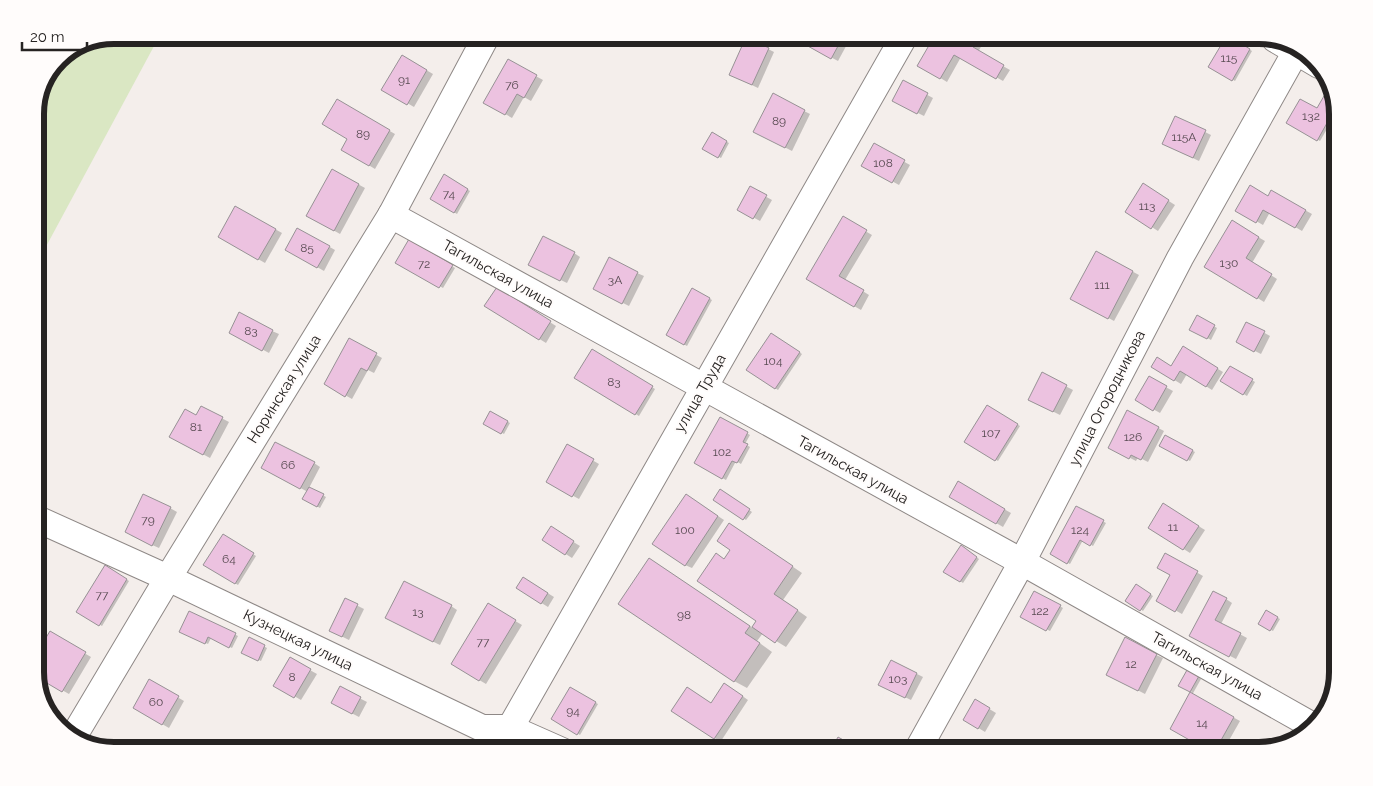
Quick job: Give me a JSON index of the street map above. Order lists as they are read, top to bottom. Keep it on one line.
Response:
{"streets":{"street":["Тагильская улица","Норинская улица","улица Труда","улица Огородникова","Кузнецкая улица"]},"crossings":[["Тагильская улица","Норинская улица"],["Тагильская улица","улица Труда"],["Тагильская улица","улица Огородникова"],["Норинская улица","Кузнецкая улица"],["улица Труда","Кузнецкая улица"]],"house_numbers":["115","91","76","132","89","89","115А","108","74","113","85","130","72","3А","111","83","104","83","81","107","126","102","66","79","11","100","124","64","77","122","13","98","77","12","8","103","60","94","14"],"scale_bar":"20 m"}
